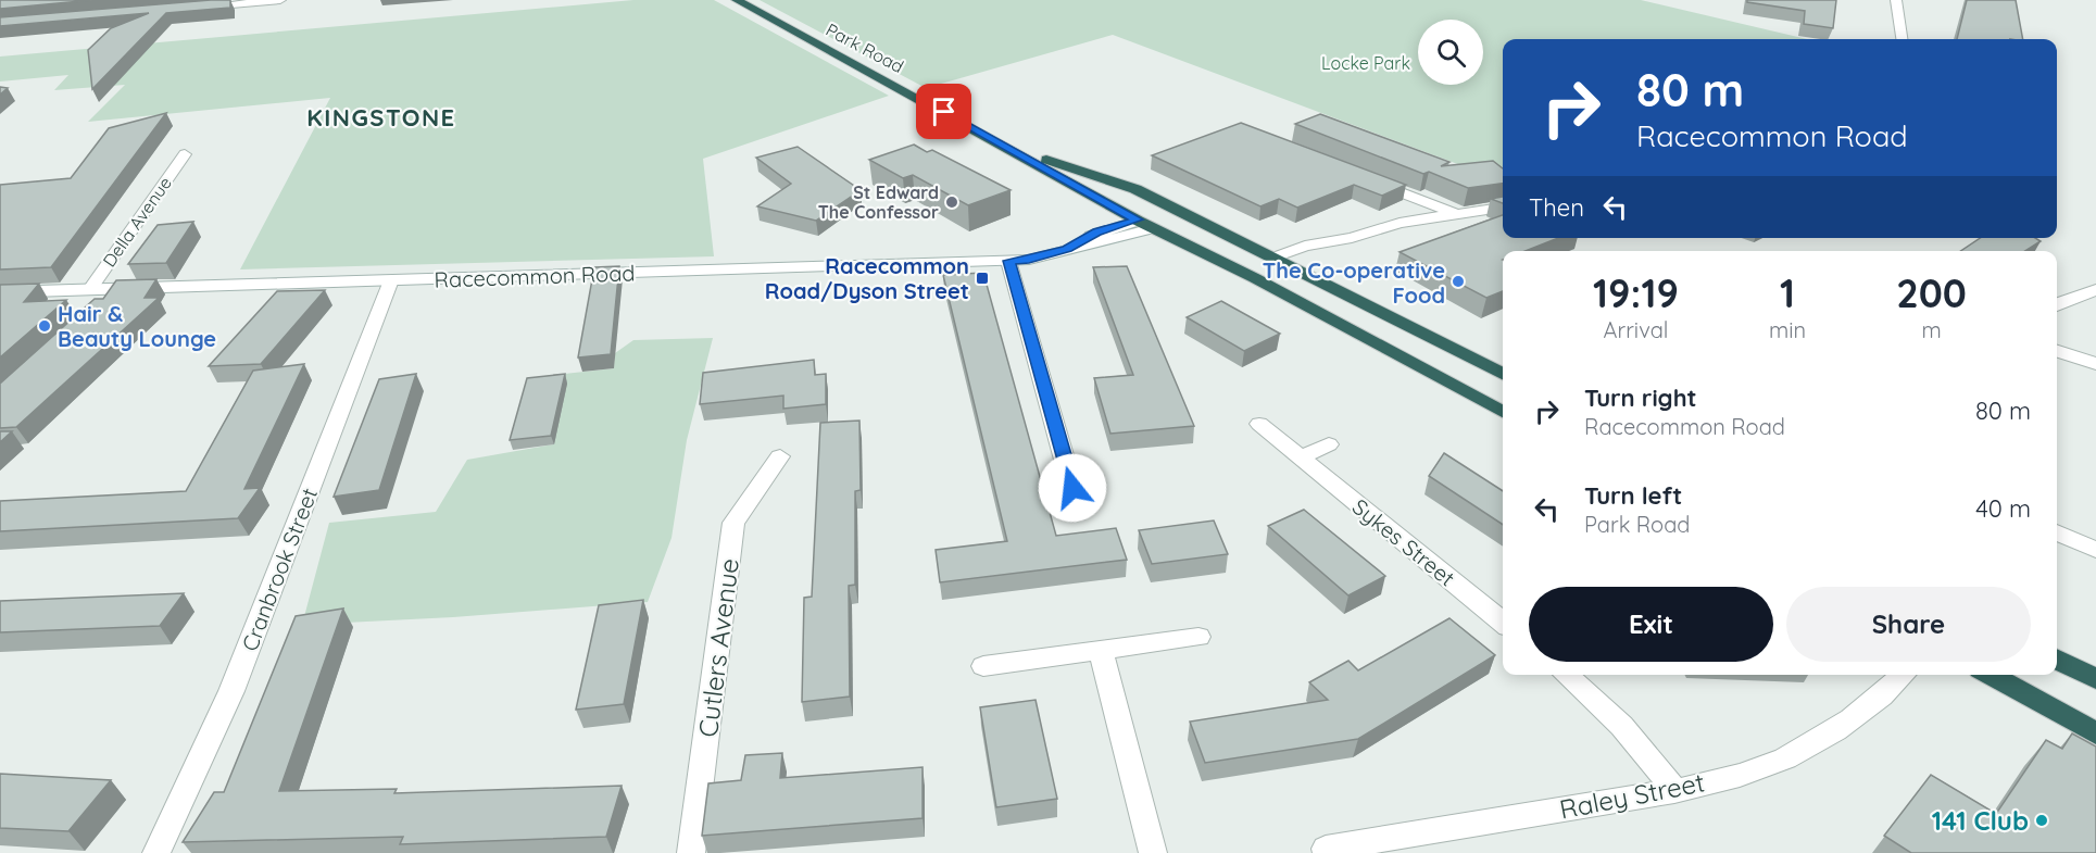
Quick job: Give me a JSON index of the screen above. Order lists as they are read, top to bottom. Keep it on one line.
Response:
{"streets":{"highway":["Park Road"],"street":["Della Avenue","Racecommon Road","Sykes Street","Cranbrook Street","Cutlers Avenue","Raley Street"]},"crossings":[["Park Road","Racecommon Road"],["Della Avenue","Racecommon Road"],["Racecommon Road","Cranbrook Street"]],"districts":["KINGSTONE"],"parks":["Locke Park"],"places":{"other":["St Edward The Confessor","The Co-operative Food","Hair & Beauty Lounge","141 Club"],"transit":["Racecommon Road/Dyson Street"]},"page":{"turn":["80 m","Racecommon Road"],"then":"Then","eta":["19:19","Arrival","1","min","200","m"],"list":[{"name":"Turn right","note":"Racecommon Road","value":"80 m"},{"name":"Turn left","note":"Park Road","value":"40 m"}],"buttons":["Exit","Share"]}}
